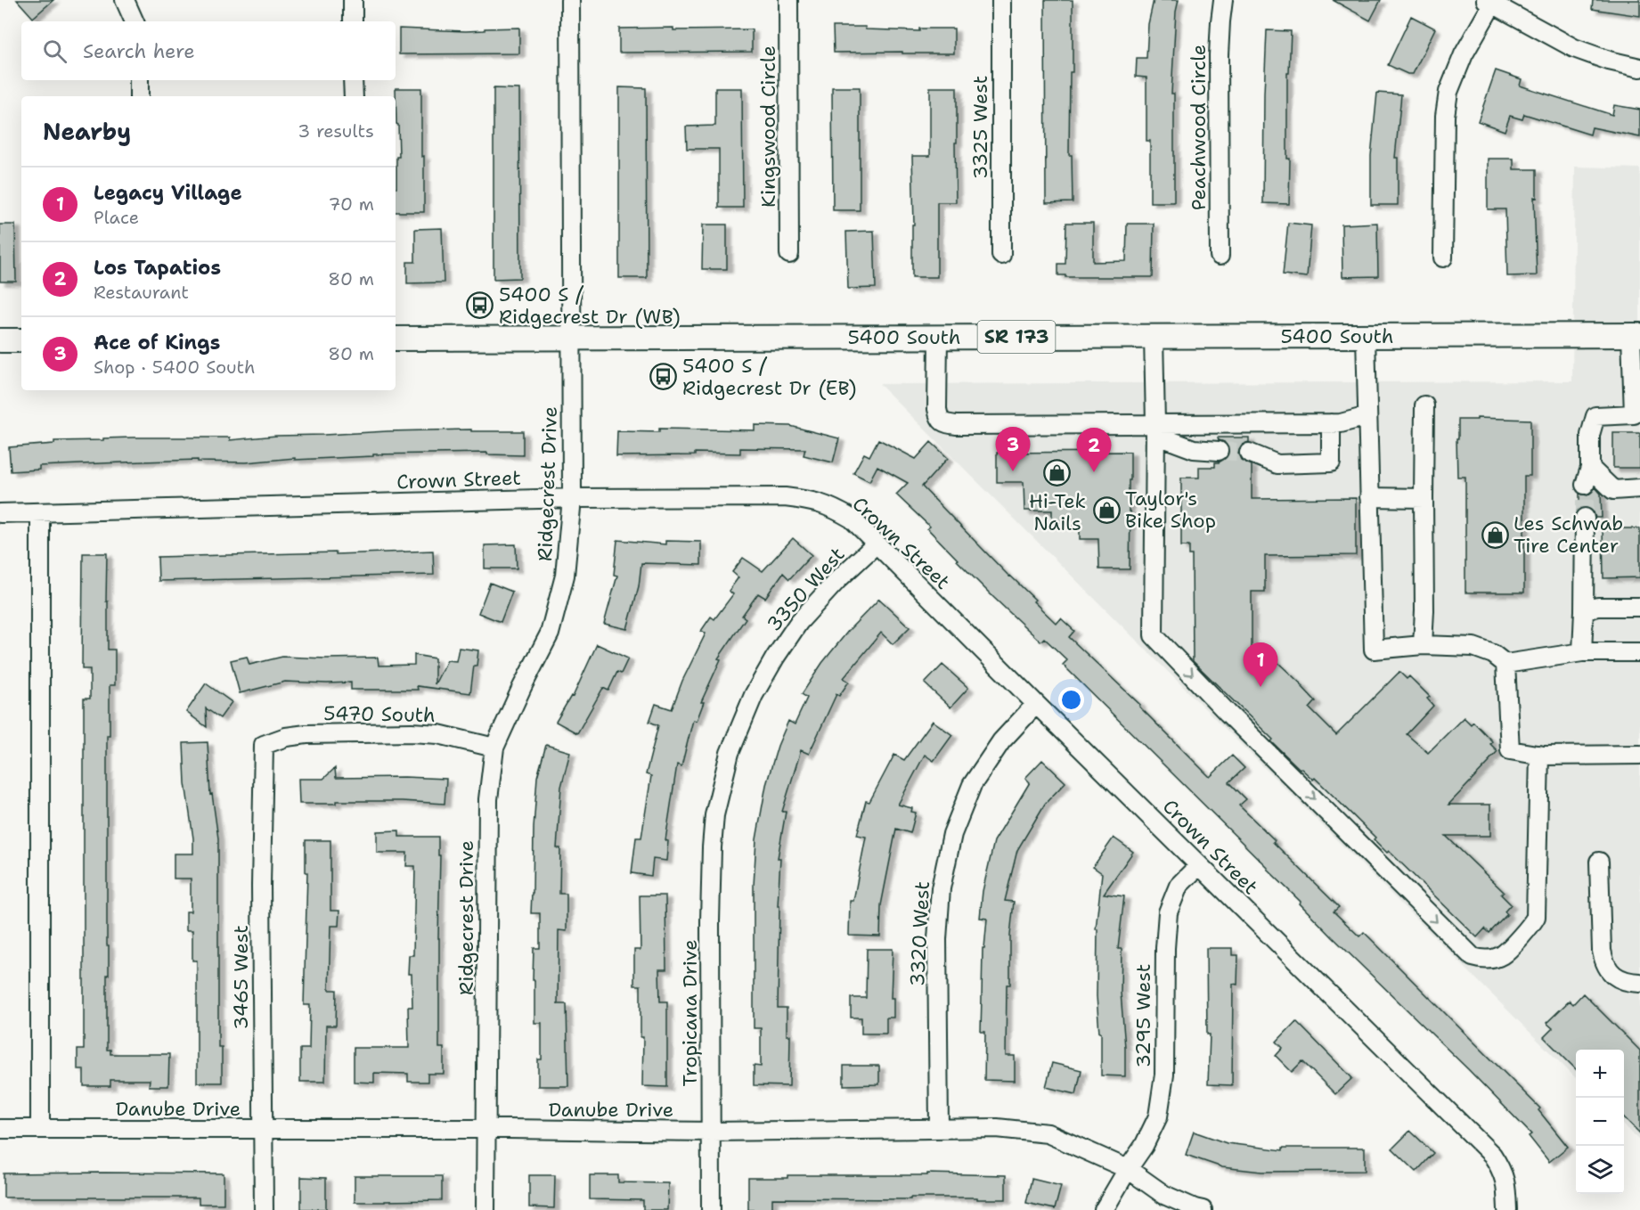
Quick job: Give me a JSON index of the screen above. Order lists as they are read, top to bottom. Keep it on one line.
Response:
{"streets":{"main road":["5400 South","SR 173"],"street":["Kingswood Circle","3325 West","Peachwood Circle","Crown Street","Ridgecrest Drive","3350 West","5470 South","3320 West","3465 West","Tropicana Drive","3295 West","Danube Drive"]},"crossings":[["5400 South","Ridgecrest Drive"],["Crown Street","Ridgecrest Drive"],["Crown Street","3350 West"],["Crown Street","3320 West"],["Crown Street","3295 West"],["Ridgecrest Drive","5470 South"],["Ridgecrest Drive","Danube Drive"],["3350 West","Tropicana Drive"],["5470 South","3465 West"],["3320 West","Danube Drive"],["3465 West","Danube Drive"],["Tropicana Drive","Danube Drive"],["3295 West","Danube Drive"]],"places":{"bus stop":["5400 S / Ridgecrest Dr (WB)","5400 S / Ridgecrest Dr (EB)"],"shop":["Hi-Tek Nails","Taylor's Bike Shop","Les Schwab Tire Center"]},"page":{"search":"Search here","heading":["Nearby","3 results"],"list":[{"mark":"1","name":"Legacy Village","note":"Place","value":"70 m"},{"mark":"2","name":"Los Tapatios","note":"Restaurant","value":"80 m"},{"mark":"3","name":"Ace of Kings","note":"Shop · 5400 South","value":"80 m"}],"pins":["3","2","1"],"map_buttons":["+","−"]}}
